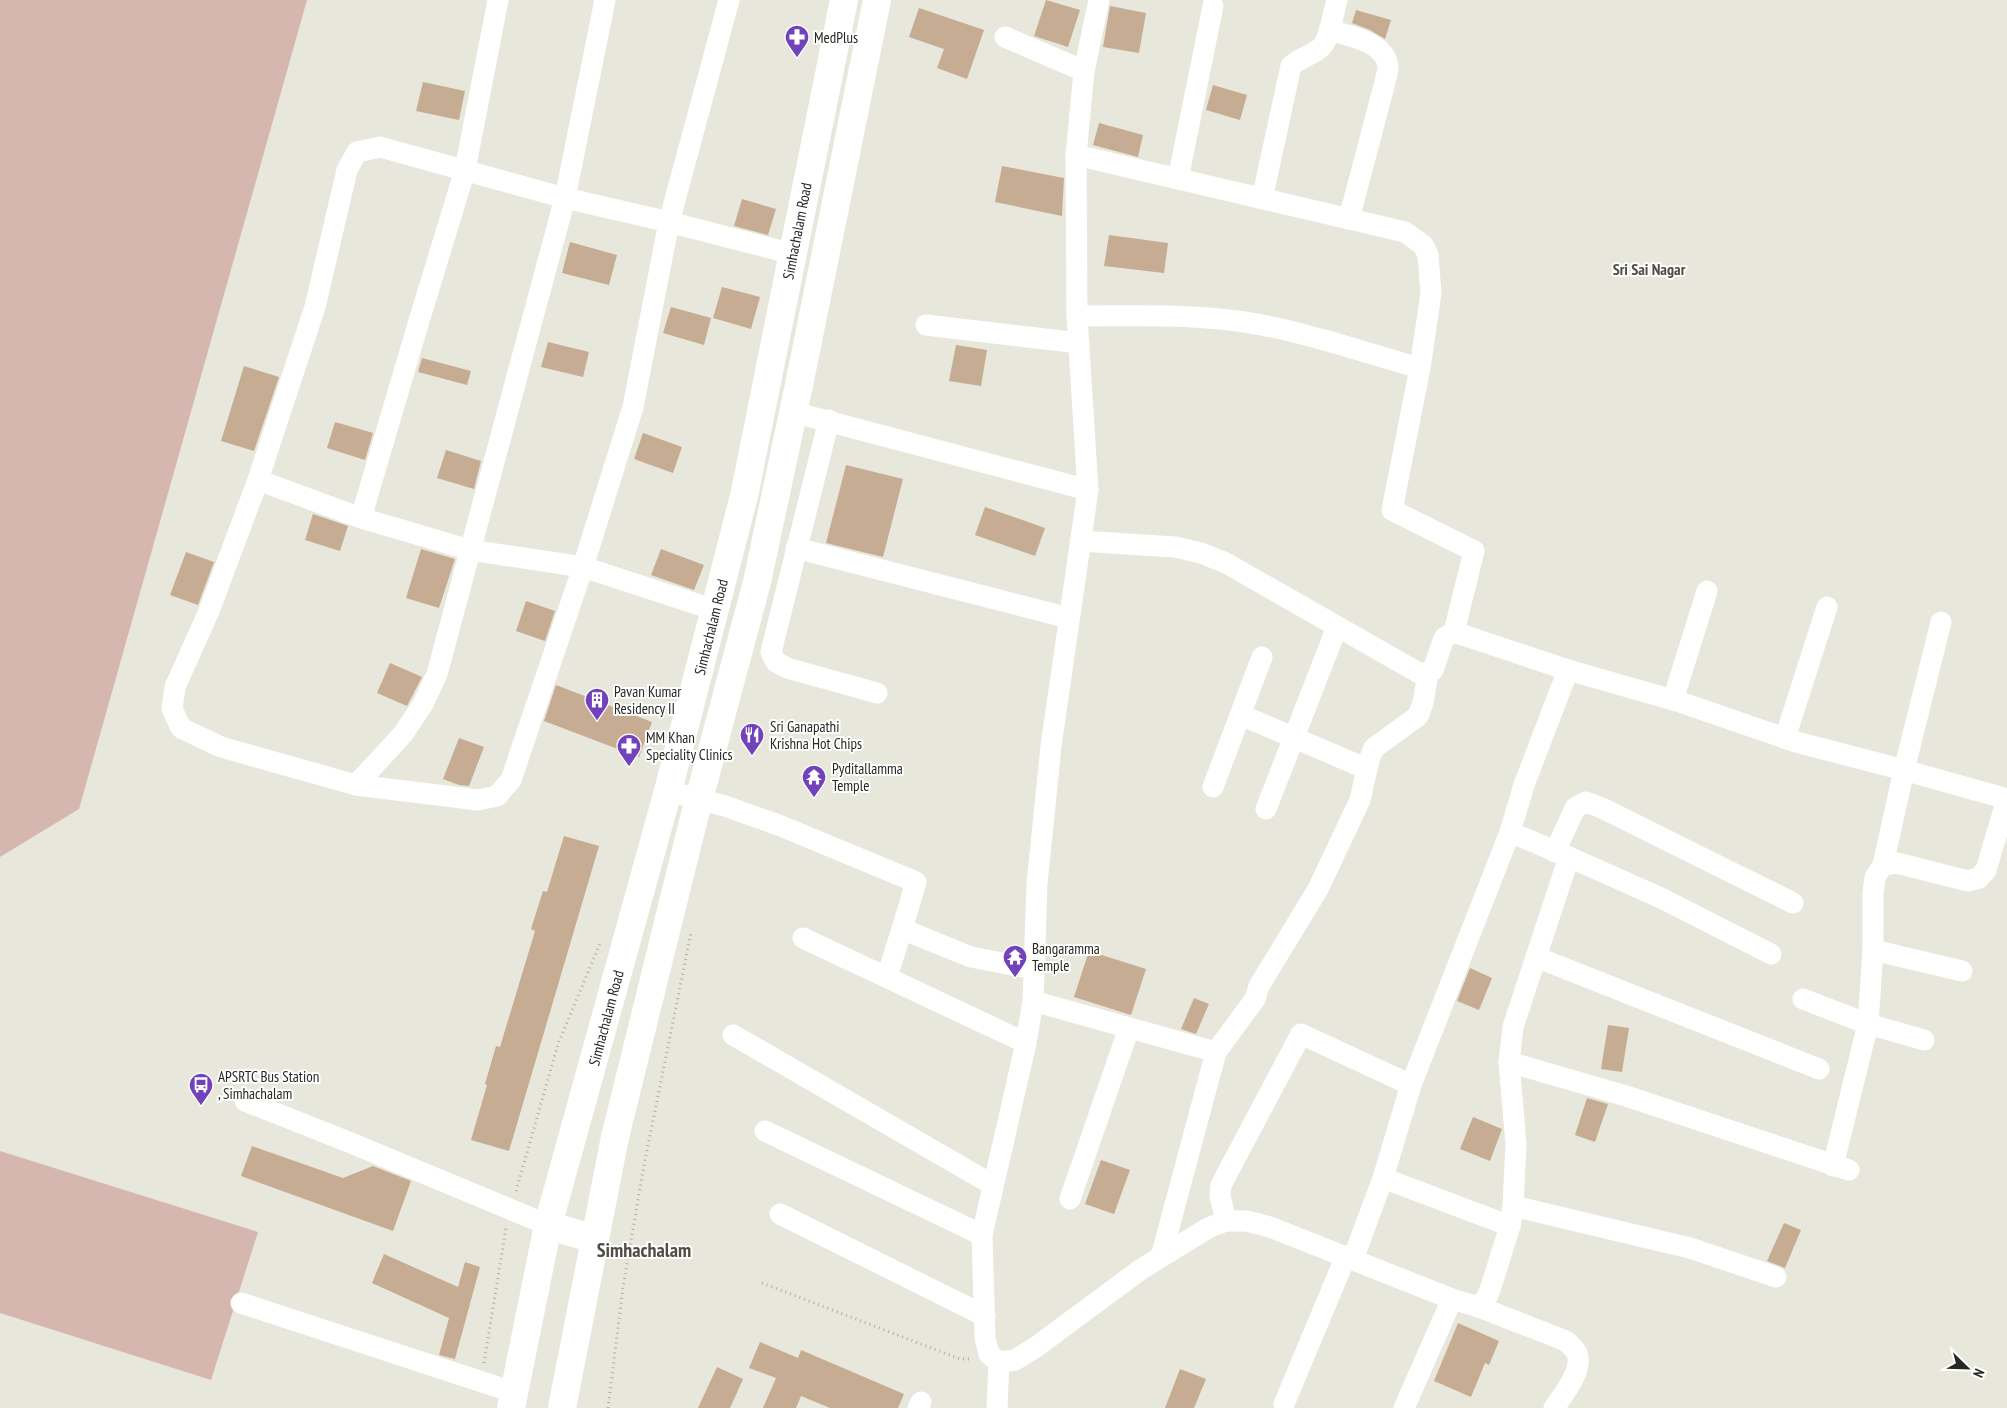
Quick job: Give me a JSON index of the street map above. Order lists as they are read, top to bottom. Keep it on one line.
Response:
{"streets":{"main road":["Simhachalam Road"]},"districts":["Sri Sai Nagar","Simhachalam"],"places":{"pharmacy":["MedPlus","MM Khan Speciality Clinics"],"building":["Pavan Kumar Residency II"],"restaurant":["Sri Ganapathi Krishna Hot Chips"],"temple":["Pyditallamma Temple","Bangaramma Temple"],"bus stop":["APSRTC Bus Station , Simhachalam"]},"north":"bottom right"}
